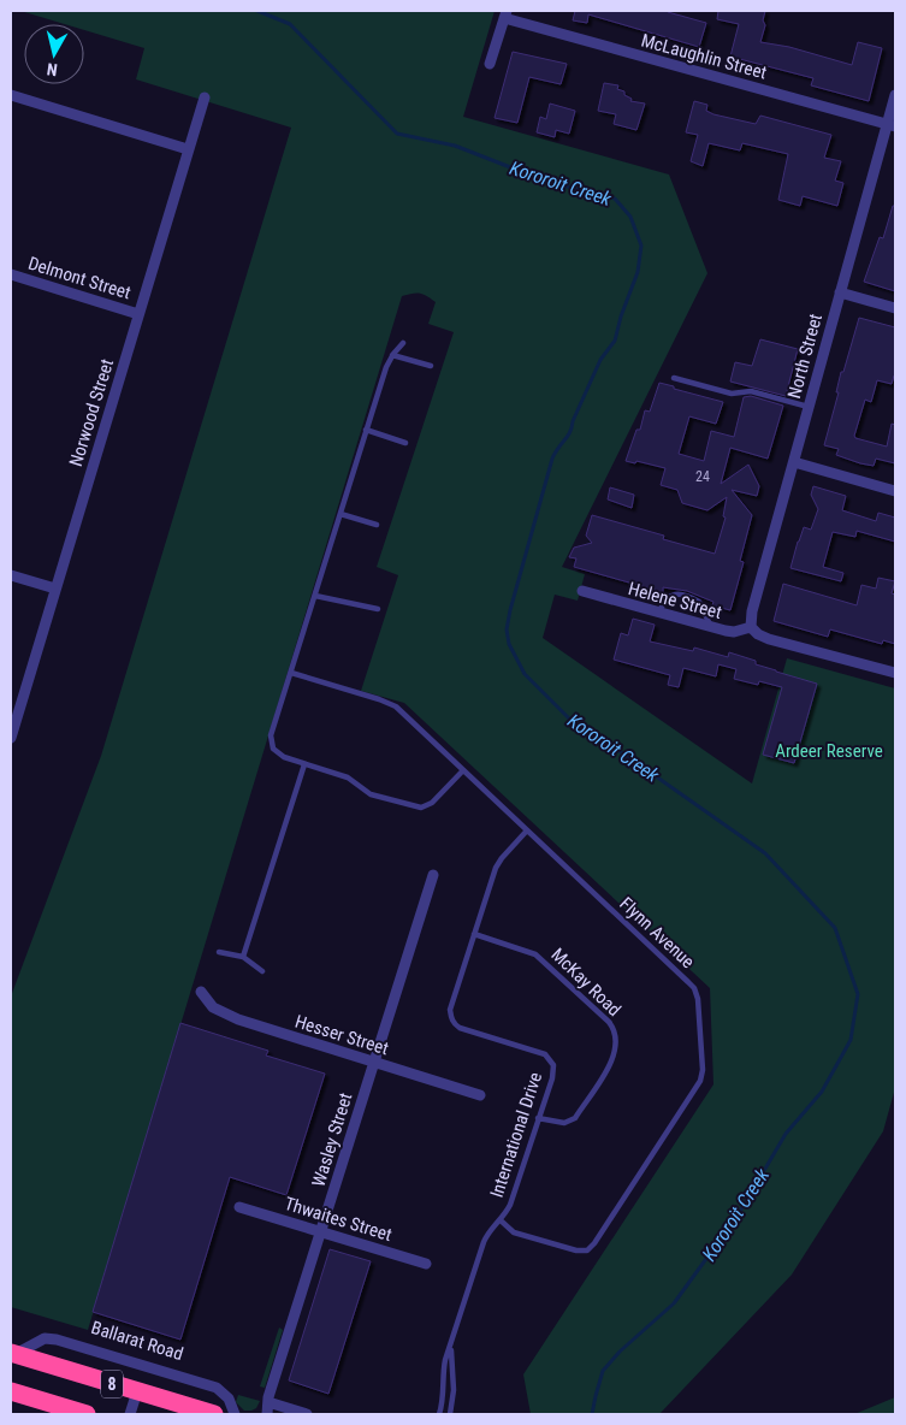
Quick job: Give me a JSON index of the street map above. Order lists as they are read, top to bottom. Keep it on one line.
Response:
{"streets":{"highway":["Ballarat Road","8"],"street":["McLaughlin Street","Delmont Street","North Street","Norwood Street","Helene Street","Hesser Street","Wasley Street","Thwaites Street"],"lane":["Flynn Avenue","McKay Road","International Drive"]},"crossings":[["McLaughlin Street","North Street"],["Delmont Street","Norwood Street"],["North Street","Helene Street"],["Flynn Avenue","International Drive"],["McKay Road","International Drive"],["Hesser Street","Wasley Street"],["Wasley Street","Thwaites Street"]],"water":["Kororoit Creek"],"parks":["Ardeer Reserve"],"house_numbers":["24"],"north":"bottom"}
